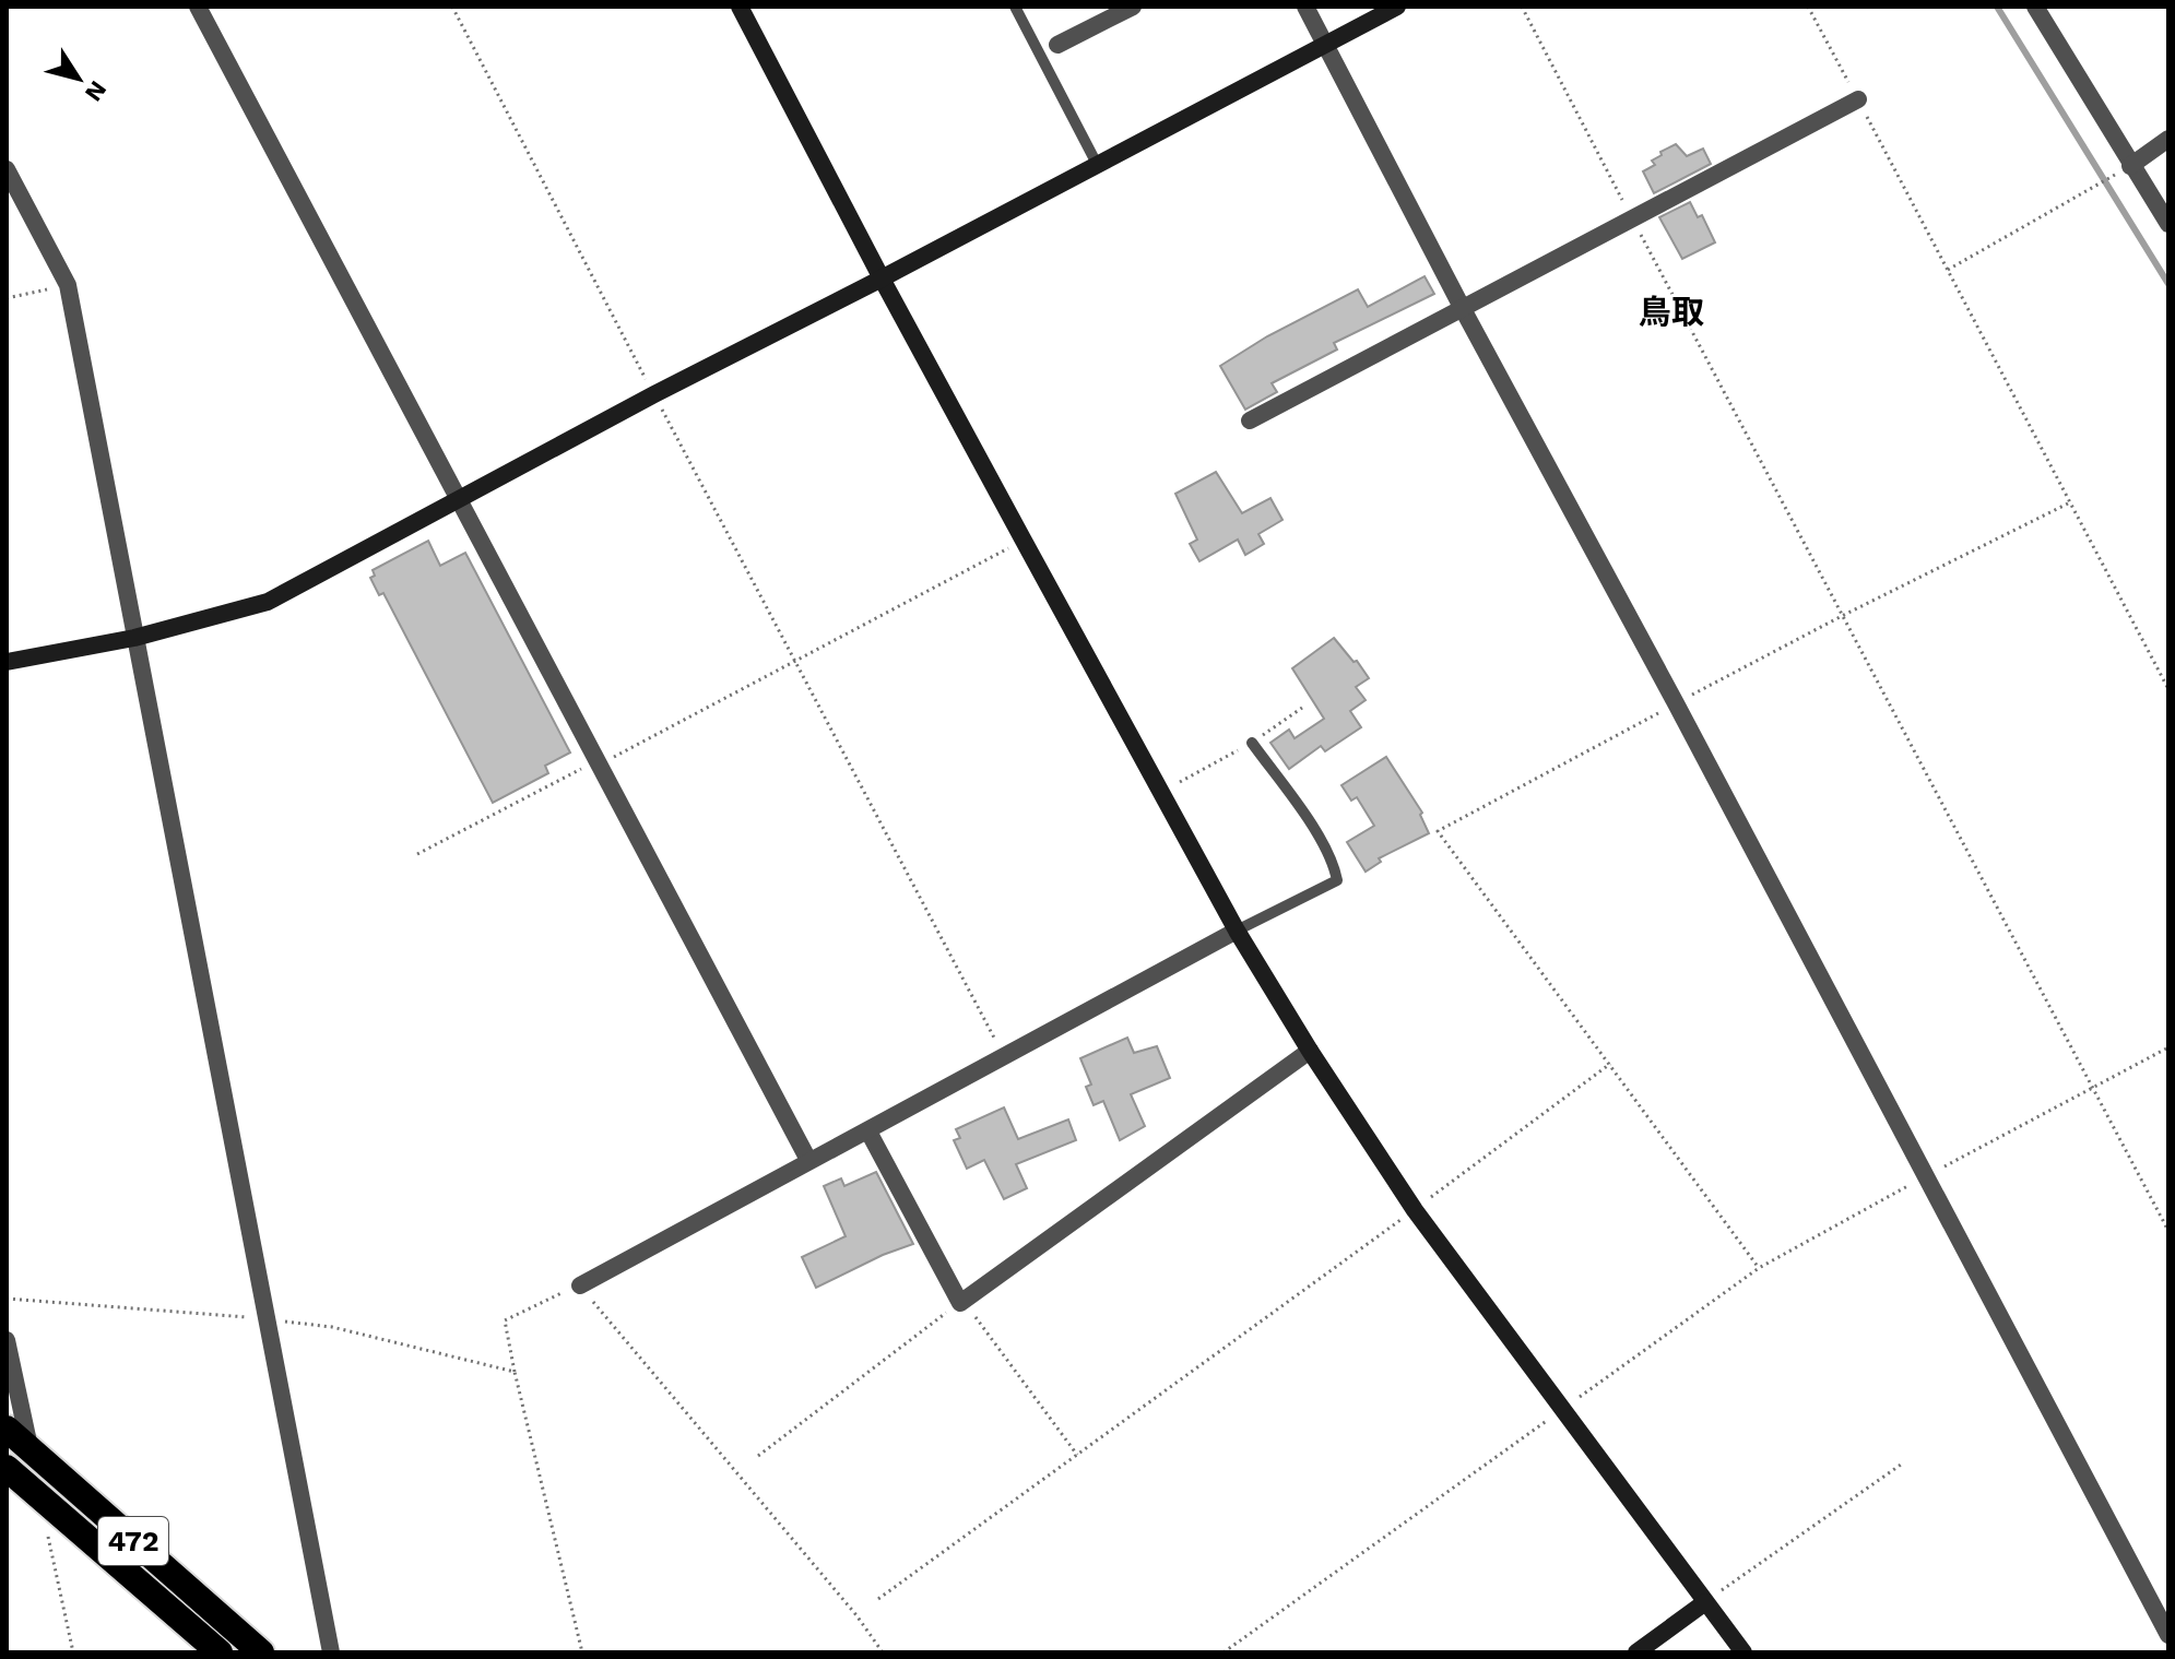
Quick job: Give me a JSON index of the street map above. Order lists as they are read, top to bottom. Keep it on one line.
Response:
{"streets":{"highway":["472"]},"districts":["鳥取"],"north":"bottom right"}
